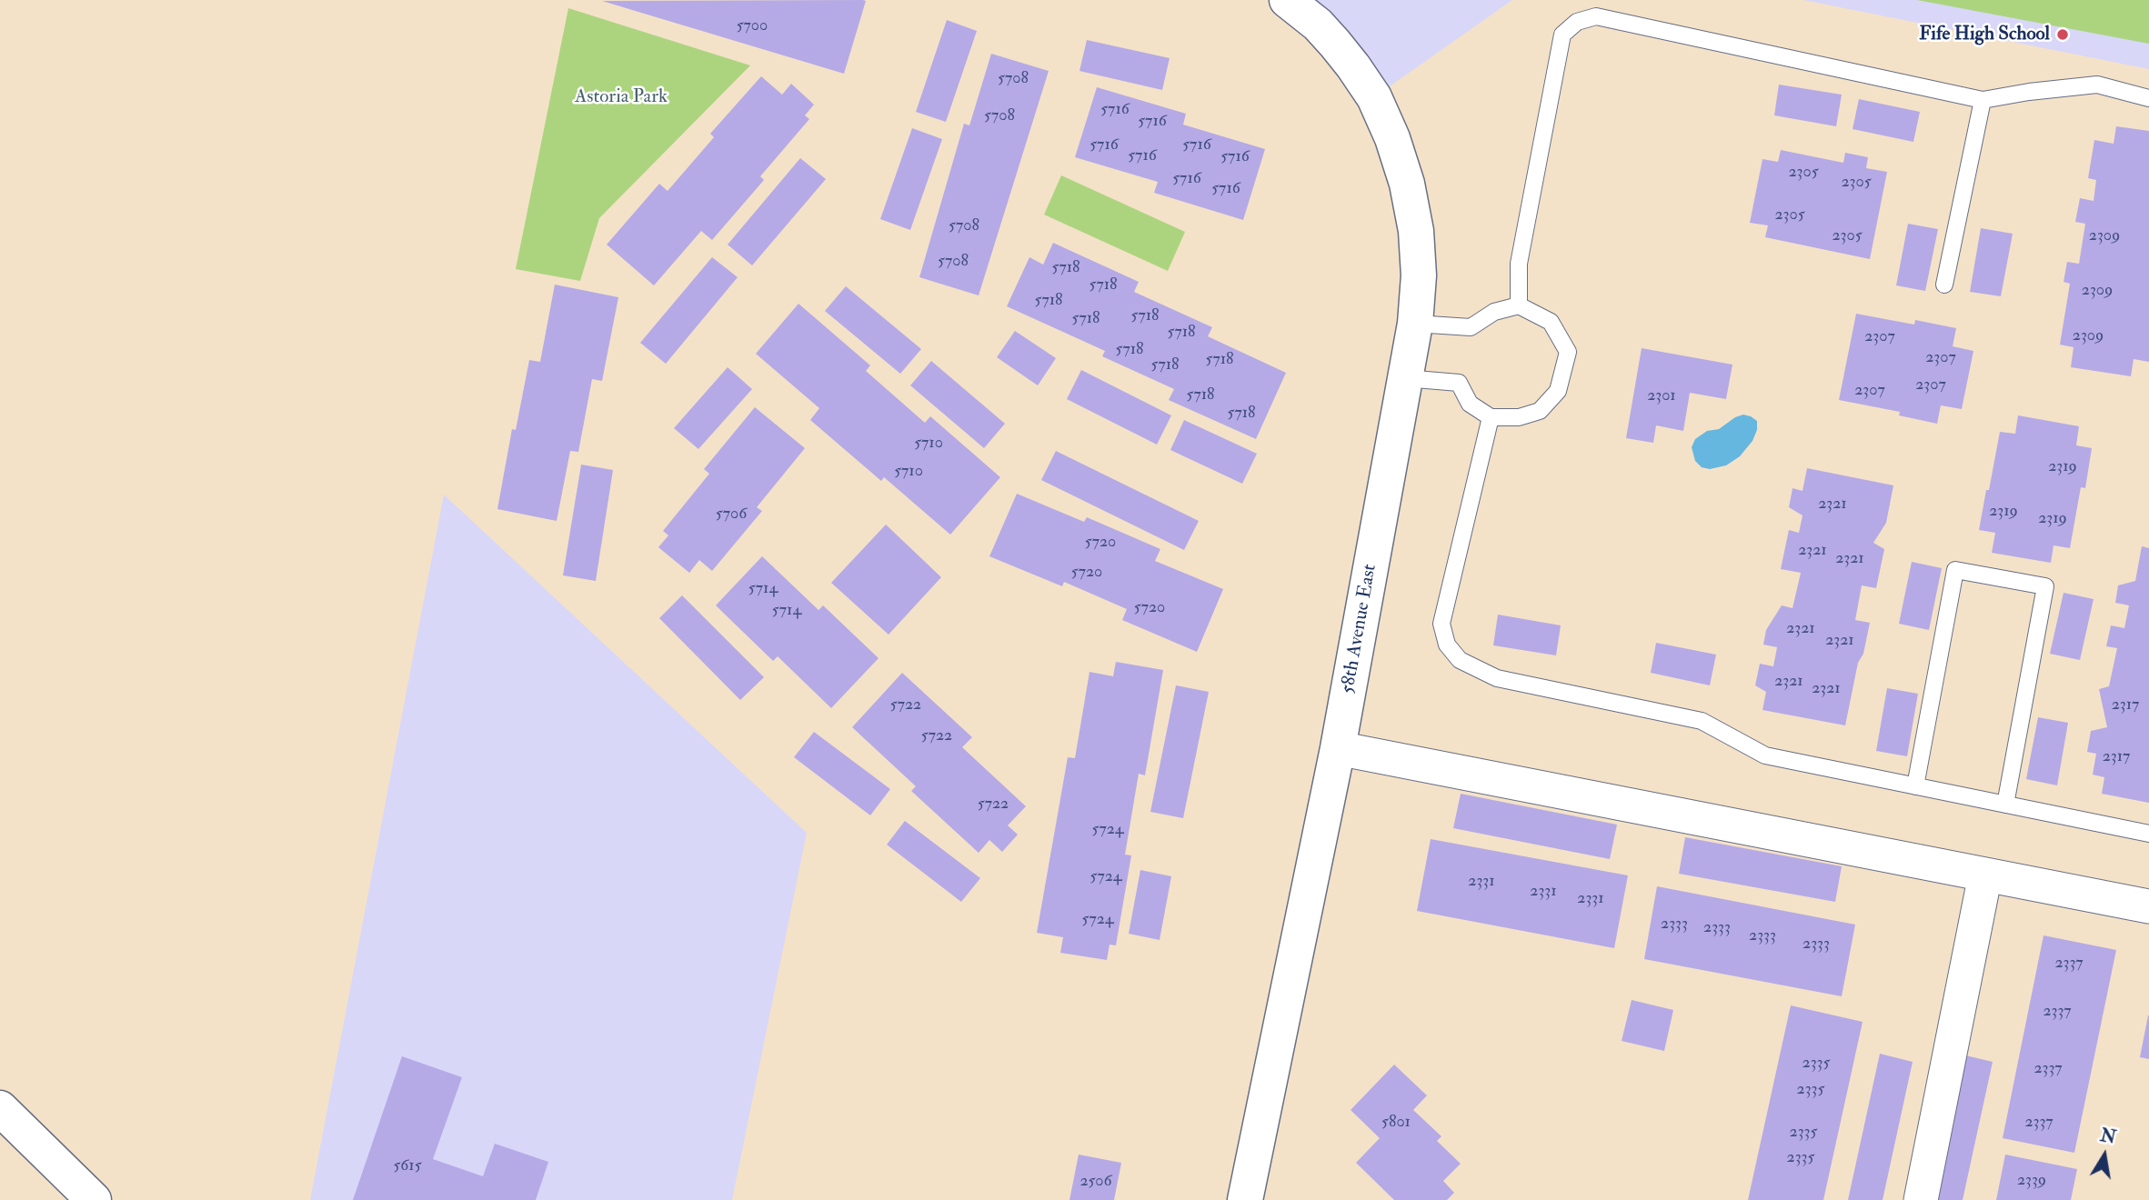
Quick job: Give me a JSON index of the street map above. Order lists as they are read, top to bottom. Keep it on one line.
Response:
{"streets":{"street":["58th Avenue East"]},"parks":["Astoria Park"],"places":["Fife High School"],"house_numbers":["5700","5708","5716","5708","5716","5716","5716","5716","5716","2305","5716","2305","5716","2305","5708","2305","2309","5708","5718","5718","2309","5718","5718","5718","5718","2309","2307","5718","2307","5718","5718","2307","2307","5718","2301","5718","5710","2319","5710","2321","2319","5706","2319","5720","2321","2321","5720","5714","5720","5714","2321","2321","2321","2321","5722","2317","5722","2317","5722","5724","5724","2331","2331","2331","5724","2333","2333","2333","2333","2337","2337","2335","2337","2335","5801","2337","2335","2335","5615","2339","2506"],"north":"top"}
